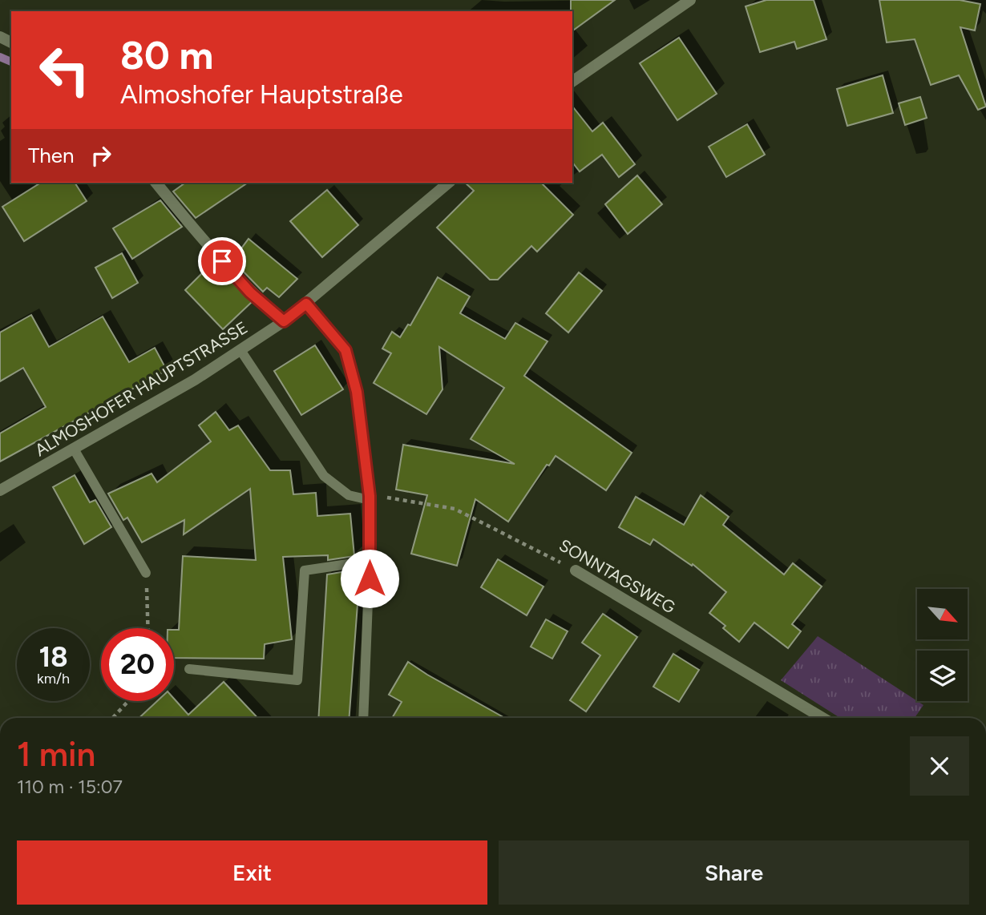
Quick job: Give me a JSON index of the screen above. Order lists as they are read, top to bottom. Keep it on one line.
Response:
{"streets":{"street":["ALMOSHOFER HAUPTSTRASSE","SONNTAGSWEG"]},"north":"bottom right","page":{"turn":["80 m","Almoshofer Hauptstraße"],"then":"Then","speed":"18 km/h","limit":"20","heading":["1 min","110 m · 15:07"],"buttons":["Exit","Share"]}}
